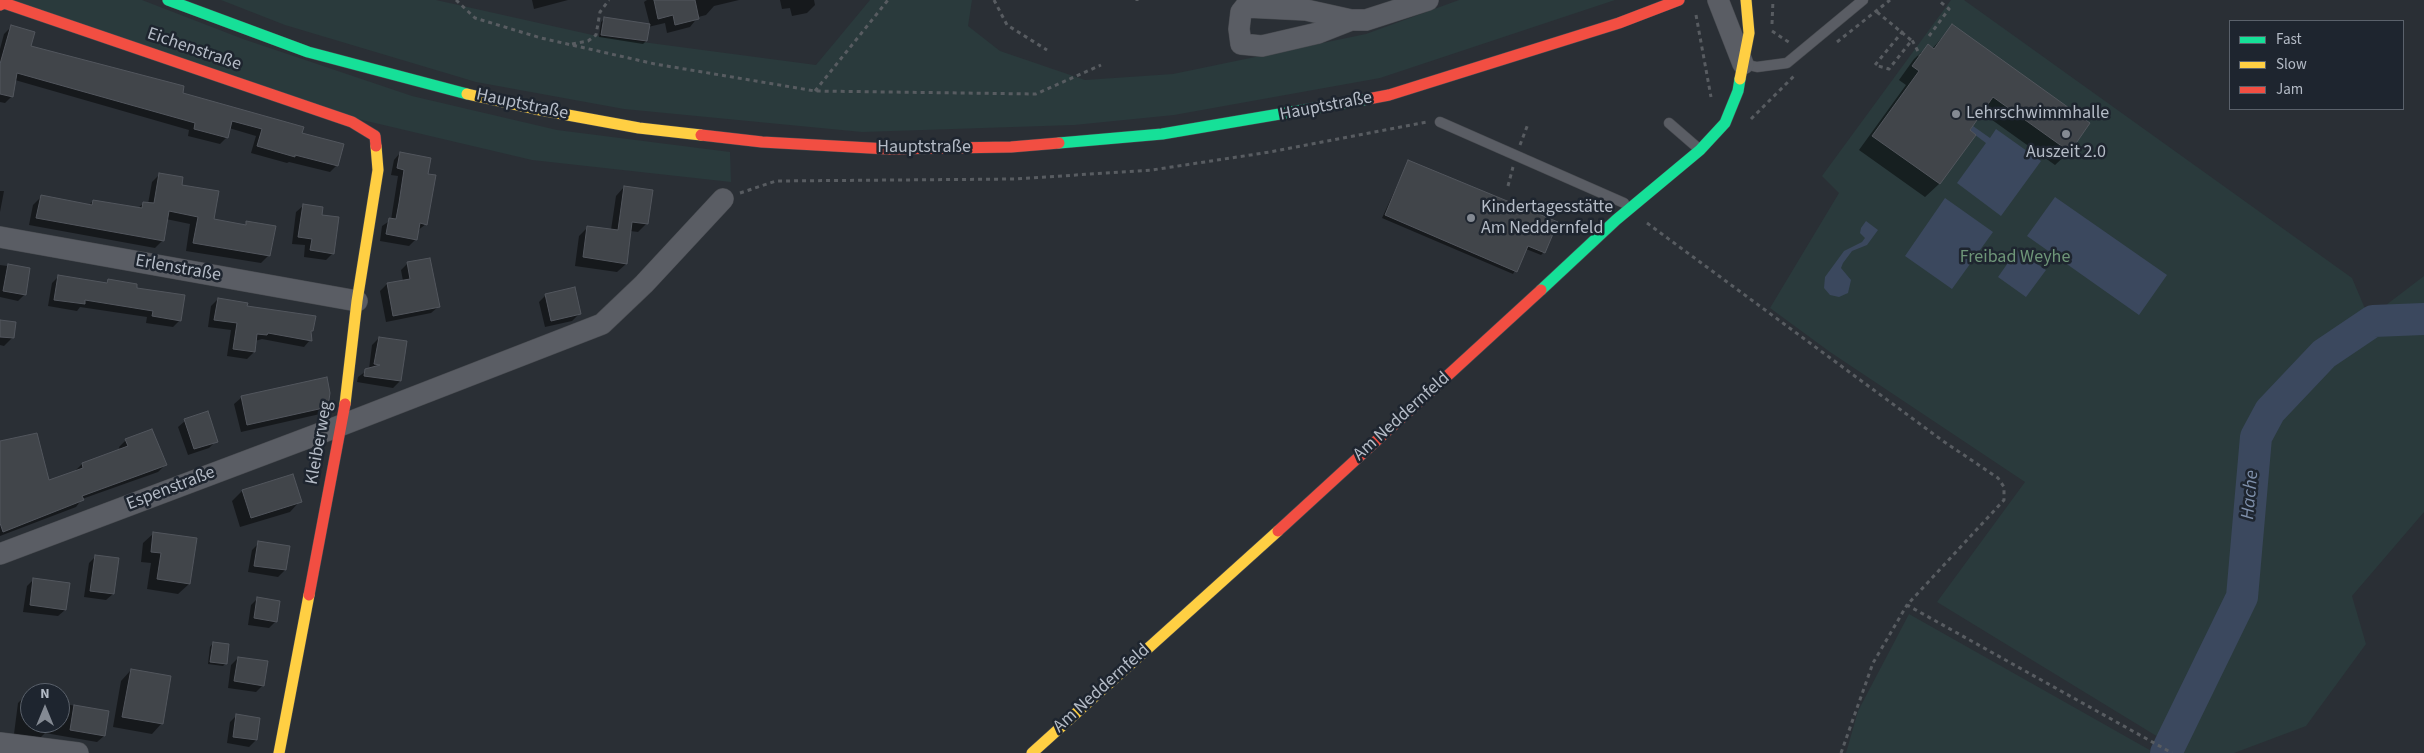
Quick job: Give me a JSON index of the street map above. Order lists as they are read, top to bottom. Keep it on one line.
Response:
{"streets":{"street":["Eichenstraße","Hauptstraße","Erlenstraße","Am Neddernfeld","Kleiberweg","Espenstraße"]},"crossings":[["Eichenstraße","Kleiberweg"],["Erlenstraße","Kleiberweg"],["Kleiberweg","Espenstraße"]],"water":["Hache"],"parks":["Freibad Weyhe"],"places":["Lehrschwimmhalle","Auszeit 2.0","Kindertagesstätte Am Neddernfeld"],"legend":["Fast","Slow","Jam"],"north":"top"}
